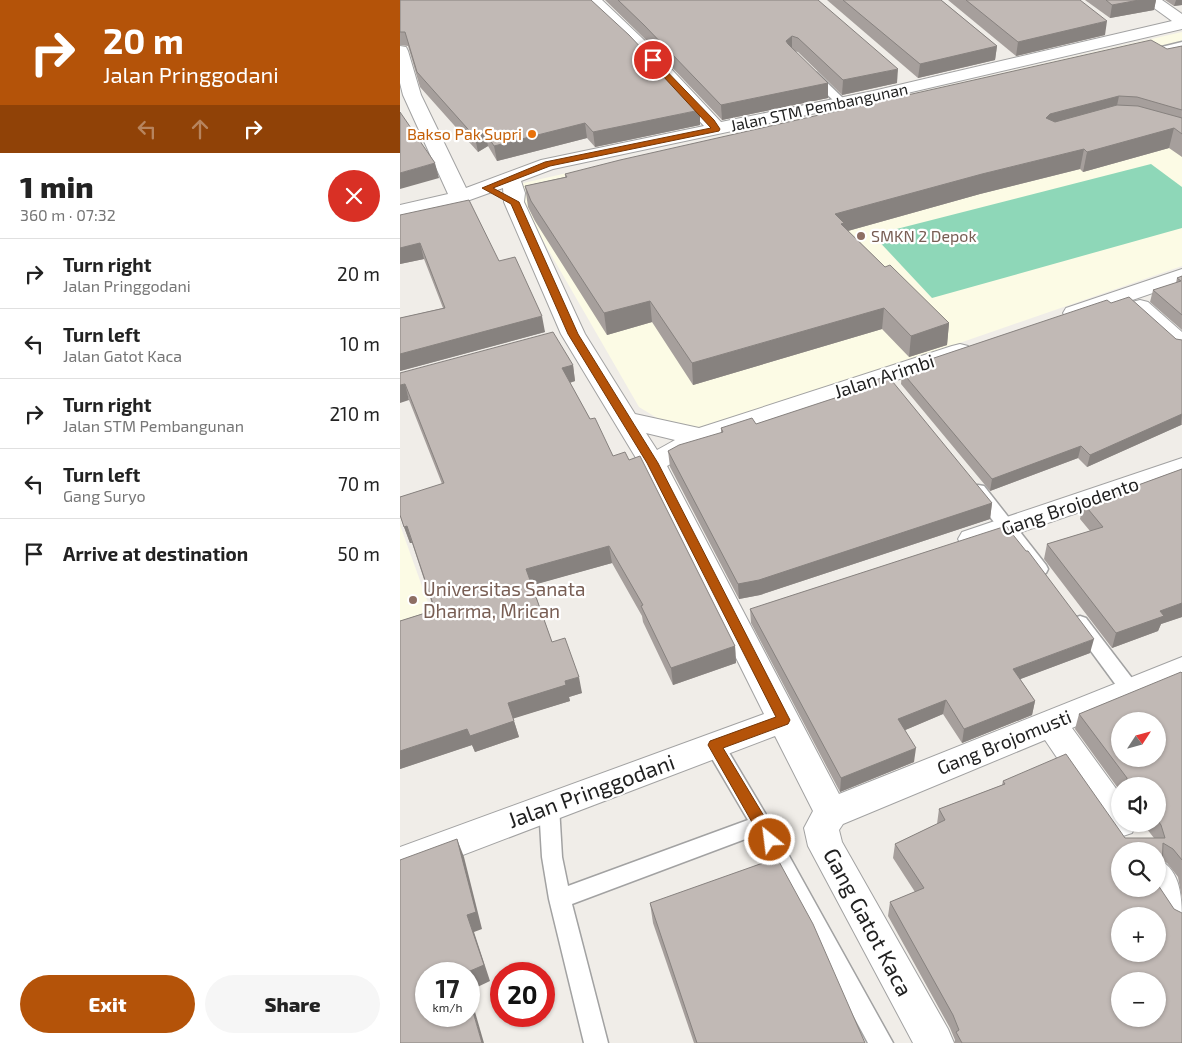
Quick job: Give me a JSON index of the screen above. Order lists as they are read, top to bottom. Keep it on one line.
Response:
{"streets":{"street":["Jalan STM Pembangunan","Jalan Arimbi","Gang Brojodento","Gang Brojomusti","Jalan Pringgodani","Gang Gatot Kaca"]},"crossings":[["Gang Brojomusti","Gang Gatot Kaca"]],"places":["Bakso Pak Supri","SMKN 2 Depok","Universitas Sanata Dharma, Mrican"],"north":"top right","page":{"turn":["20 m","Jalan Pringgodani"],"heading":["1 min","360 m · 07:32"],"list":[{"name":"Turn right","note":"Jalan Pringgodani","value":"20 m"},{"name":"Turn left","note":"Jalan Gatot Kaca","value":"10 m"},{"name":"Turn right","note":"Jalan STM Pembangunan","value":"210 m"},{"name":"Turn left","note":"Gang Suryo","value":"70 m"},{"name":"Arrive at destination","value":"50 m"}],"map_buttons":["+","−"],"speed":"17 km/h","limit":"20","buttons":["Exit","Share"]}}
